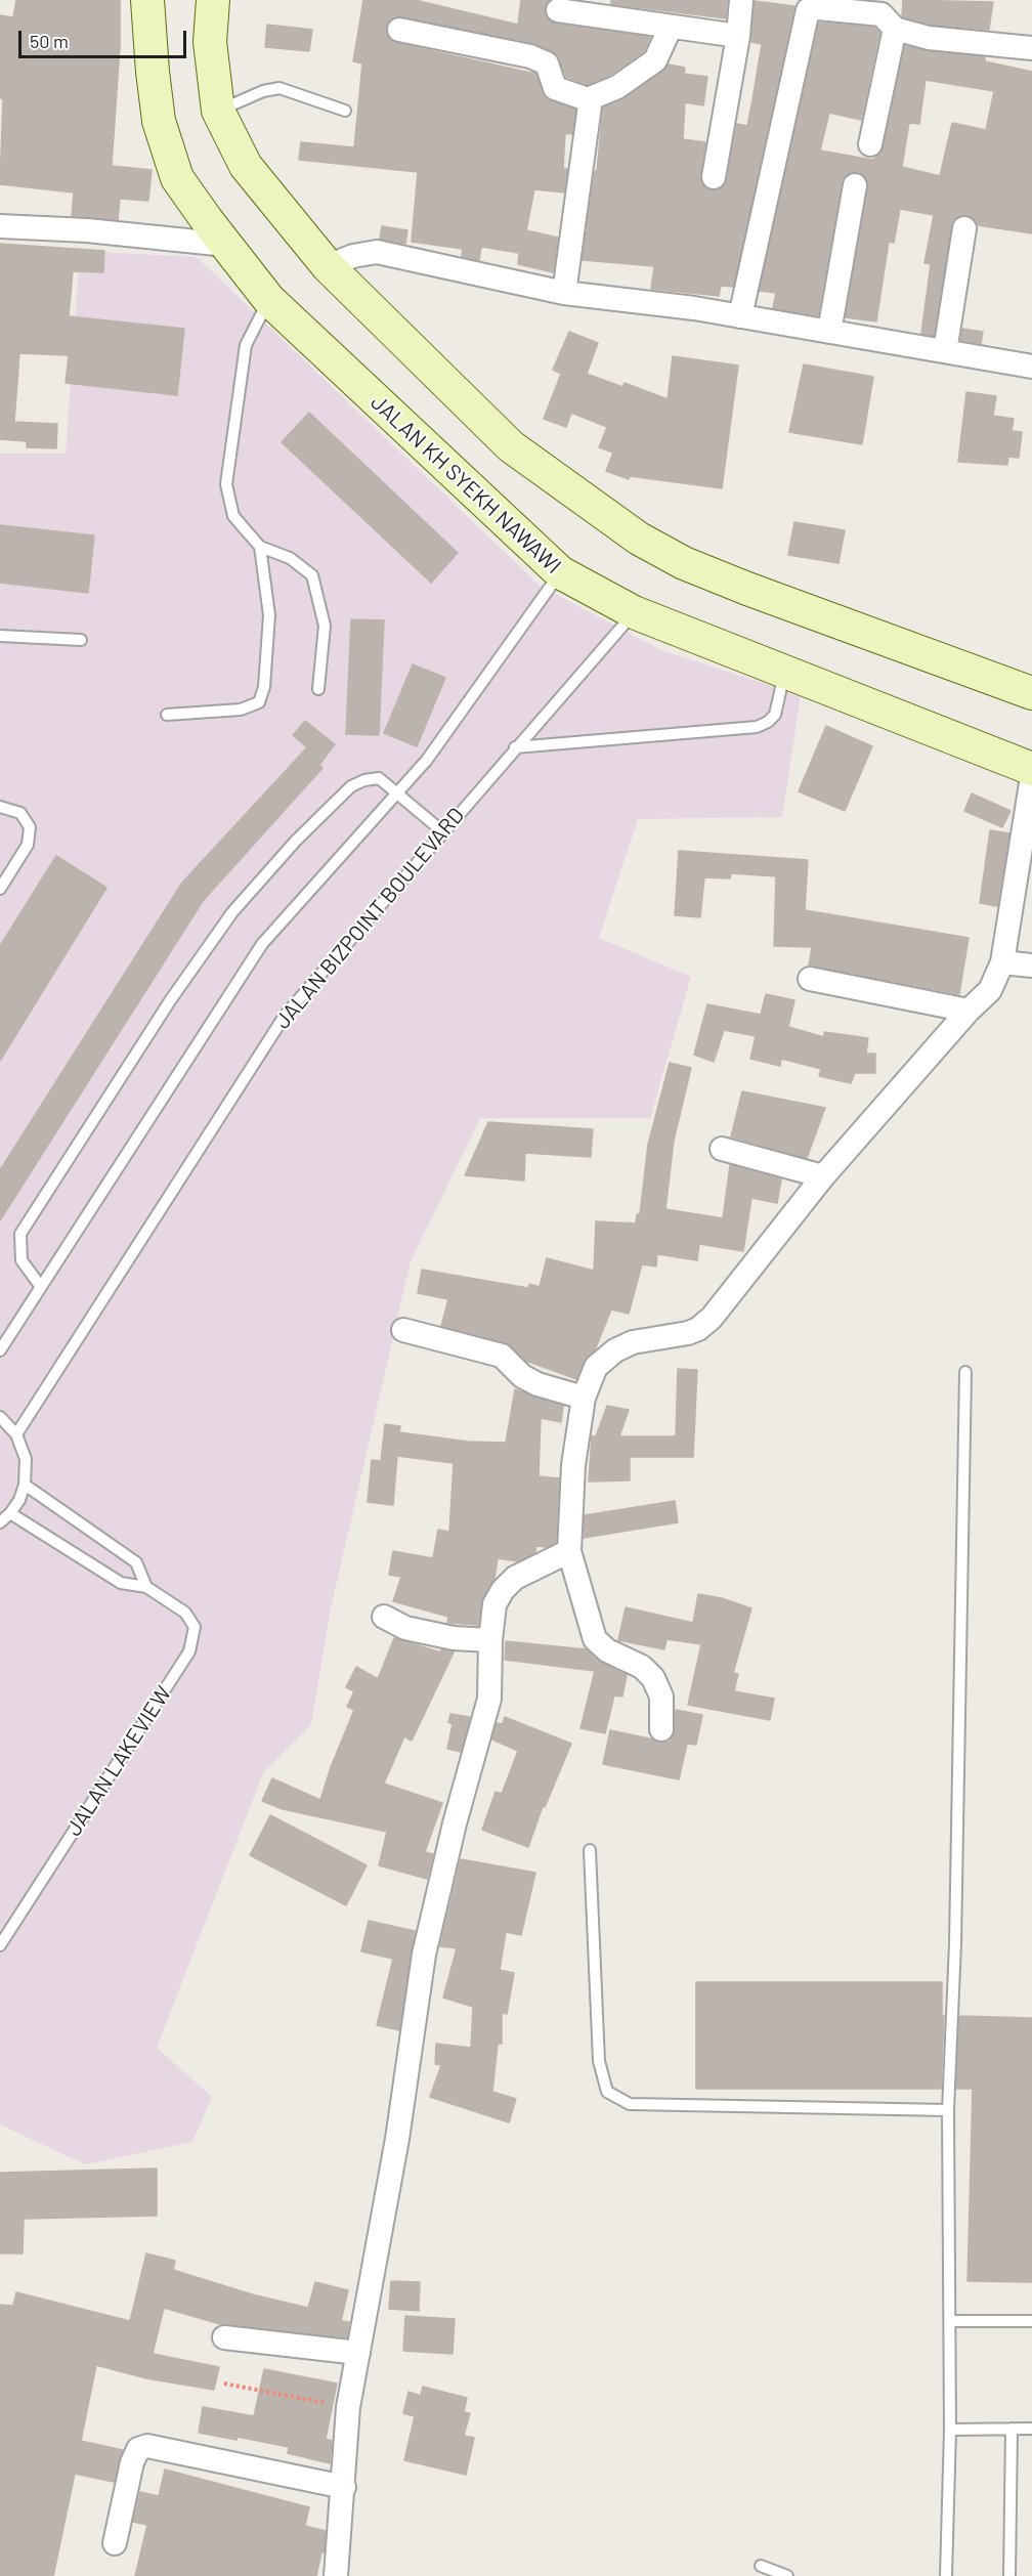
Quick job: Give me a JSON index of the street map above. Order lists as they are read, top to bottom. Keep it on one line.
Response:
{"streets":{"main road":["JALAN KH SYEKH NAWAWI"],"lane":["JALAN BIZPOINT BOULEVARD","JALAN LAKEVIEW"]},"crossings":[["JALAN KH SYEKH NAWAWI","JALAN BIZPOINT BOULEVARD"]],"scale_bar":"50 m"}
